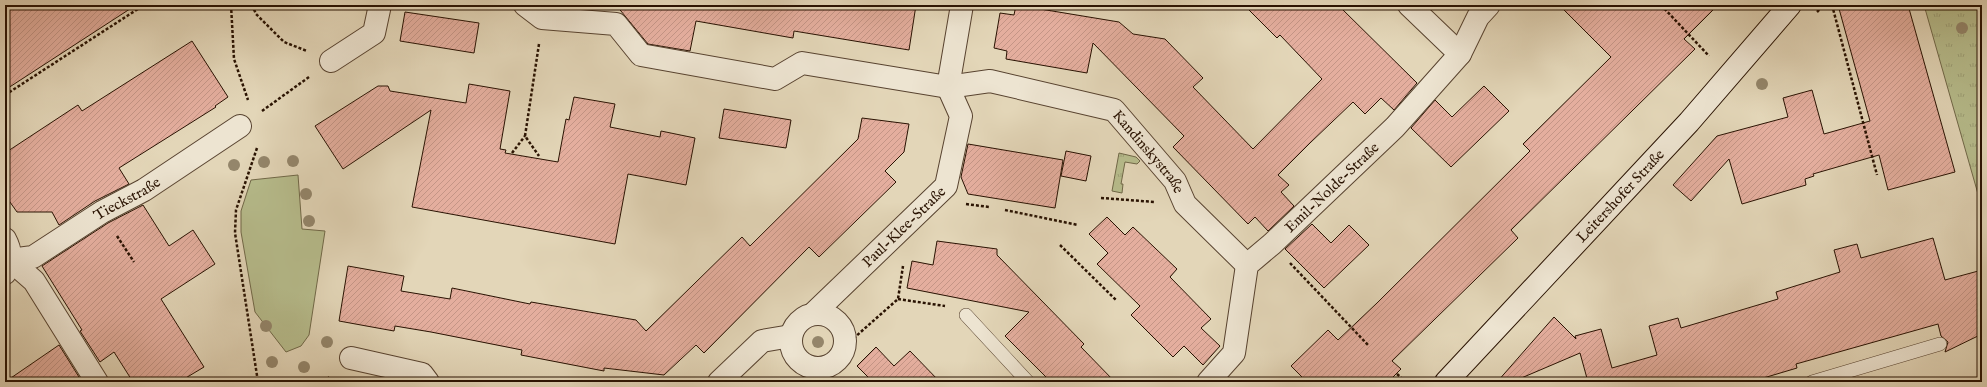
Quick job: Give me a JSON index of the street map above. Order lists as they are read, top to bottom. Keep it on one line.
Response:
{"streets":{"street":["Kandinskystraße","Emil-Nolde-Straße","Leitershofer Straße","Tieckstraße","Paul-Klee-Straße"]},"crossings":[["Kandinskystraße","Emil-Nolde-Straße"],["Kandinskystraße","Paul-Klee-Straße"]]}
